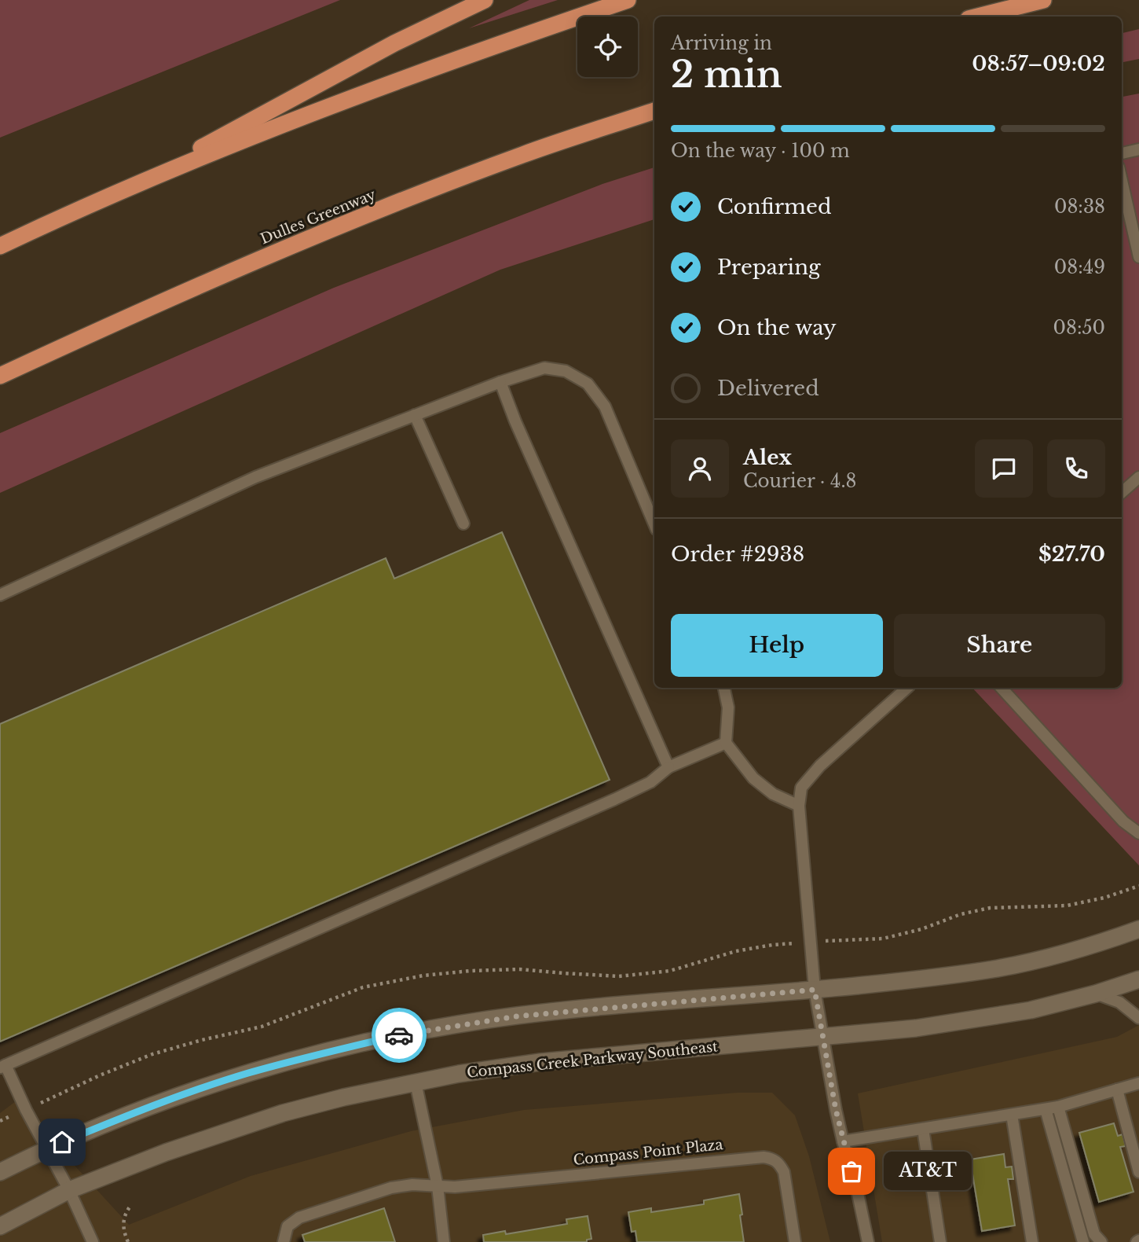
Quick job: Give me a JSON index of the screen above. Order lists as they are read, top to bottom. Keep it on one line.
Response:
{"streets":{"highway":["Dulles Greenway"],"street":["Compass Creek Parkway Southeast"],"lane":["Compass Point Plaza"]},"places":["AT&T"],"page":{"heading":["2 min","Arriving in","08:57–09:02"],"panel":["Alex","Courier · 4.8","Order #2938","$27.70"],"bar":"On the way · 100 m","list":[["Confirmed","08:38"],["Preparing","08:49"],["On the way","08:50"],"Delivered"],"buttons":["Help","Share"],"bubble":"AT&T"}}
